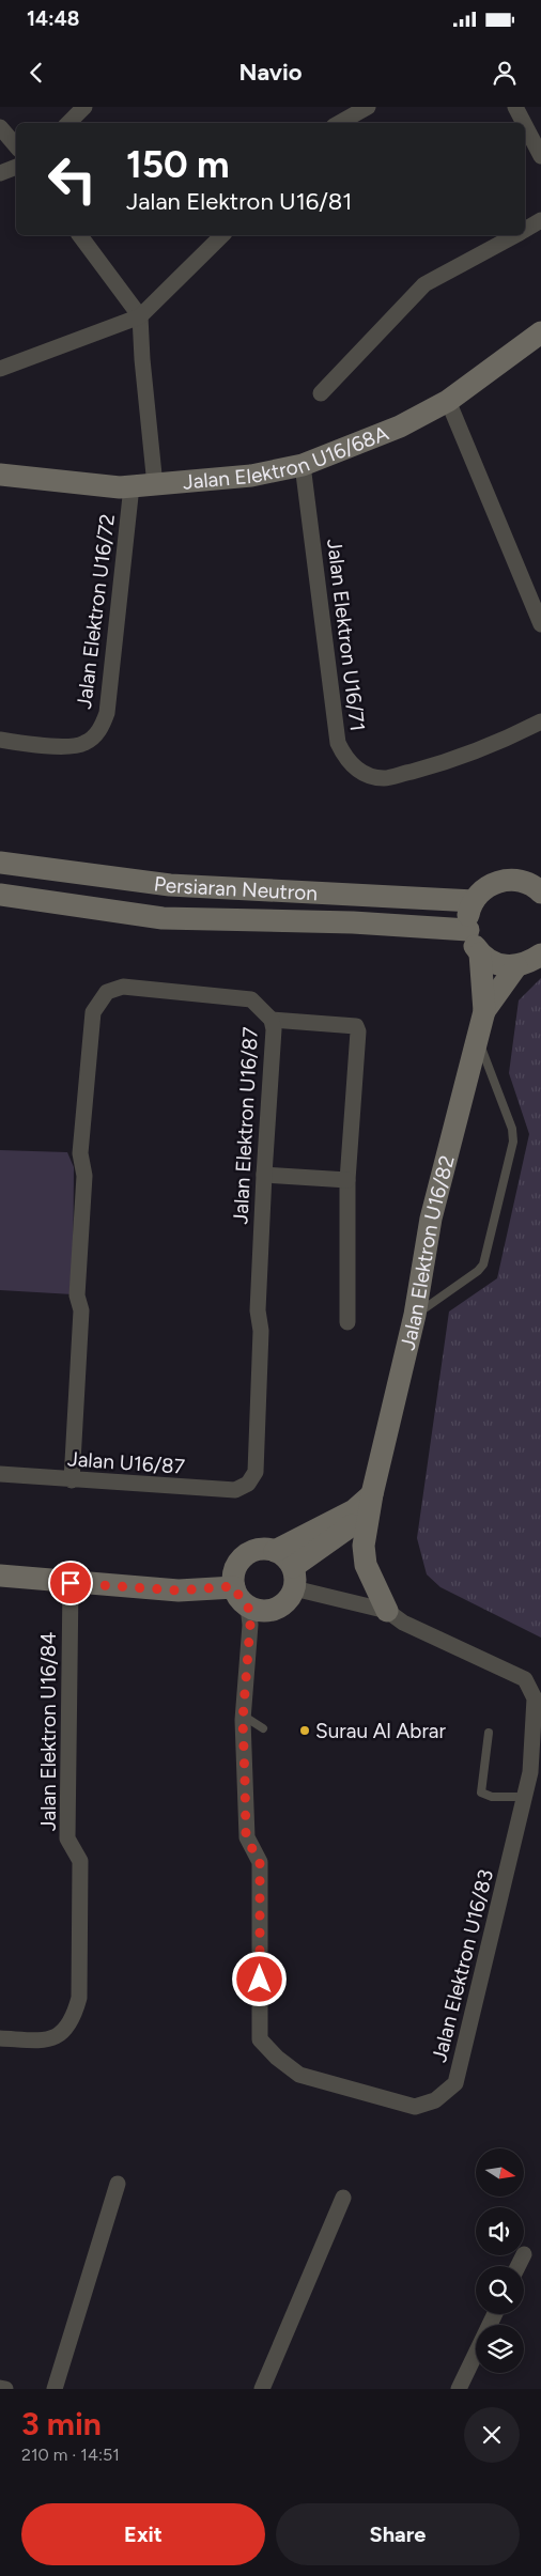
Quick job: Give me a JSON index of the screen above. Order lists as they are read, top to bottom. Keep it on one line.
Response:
{"streets":{"street":["Jalan Elektron U16/68A","Jalan Elektron U16/72","Jalan Elektron U16/71","Persiaran Neutron","Jalan Elektron U16/87","Jalan Elektron U16/82","Jalan U16/87","Jalan Elektron U16/84","Jalan Elektron U16/83"]},"crossings":[["Jalan Elektron U16/68A","Jalan Elektron U16/72"],["Jalan Elektron U16/68A","Jalan Elektron U16/71"],["Jalan Elektron U16/87","Jalan U16/87"]],"places":["Surau Al Abrar"],"north":"right","page":{"status":"14:48","header":"Navio","turn":["150 m","Jalan Elektron U16/81"],"heading":["3 min","210 m · 14:51"],"buttons":["Exit","Share"]}}
